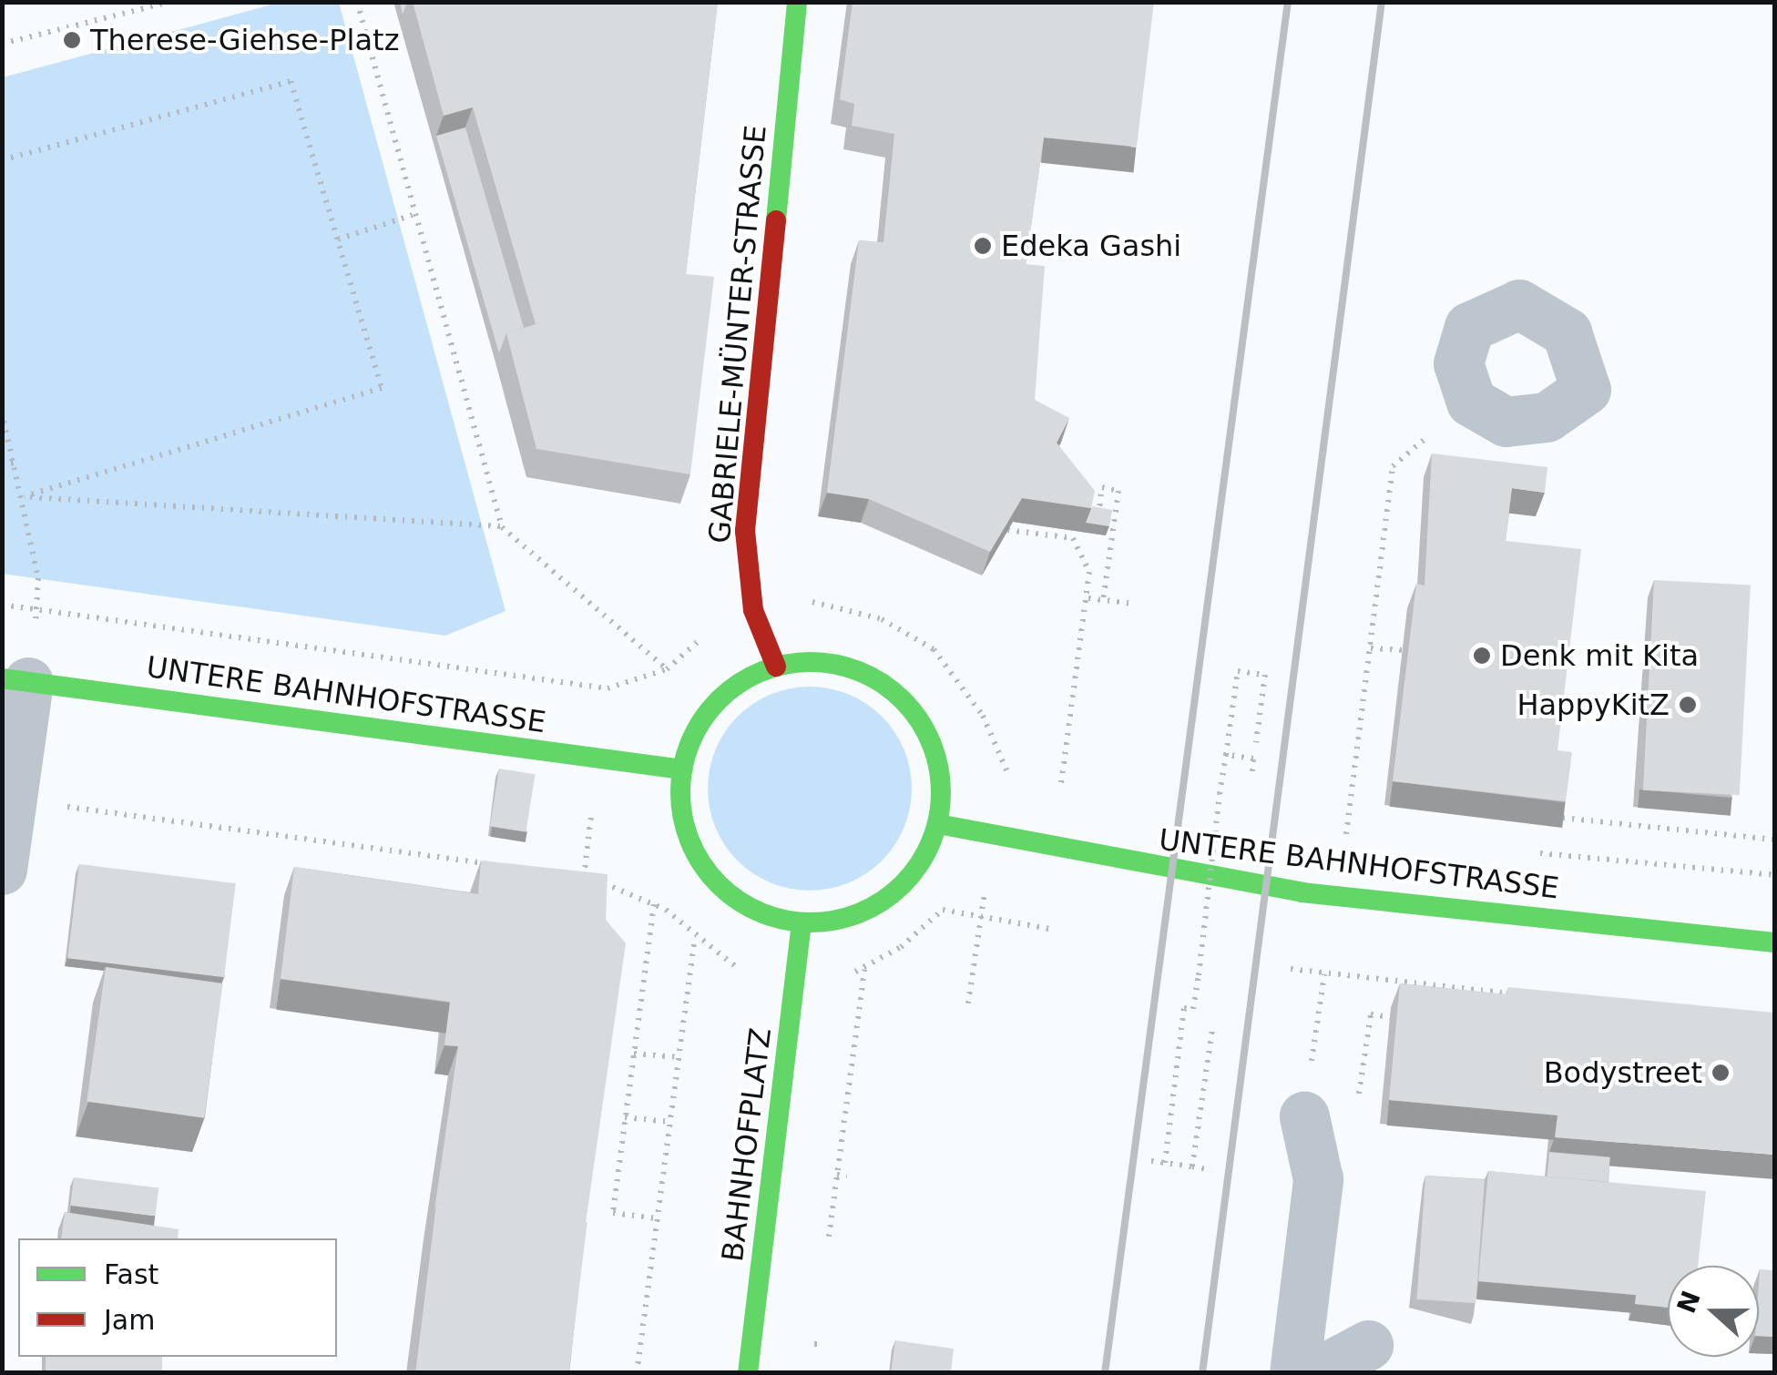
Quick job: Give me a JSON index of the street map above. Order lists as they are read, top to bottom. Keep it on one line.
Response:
{"streets":{"street":["GABRIELE-MÜNTER-STRASSE","UNTERE BAHNHOFSTRASSE","BAHNHOFPLATZ"]},"crossings":[["GABRIELE-MÜNTER-STRASSE","UNTERE BAHNHOFSTRASSE"],["GABRIELE-MÜNTER-STRASSE","BAHNHOFPLATZ"],["UNTERE BAHNHOFSTRASSE","BAHNHOFPLATZ"]],"places":["Therese-Giehse-Platz","Edeka Gashi","Denk mit Kita","HappyKitZ","Bodystreet"],"legend":["Fast","Jam"],"north":"left"}
